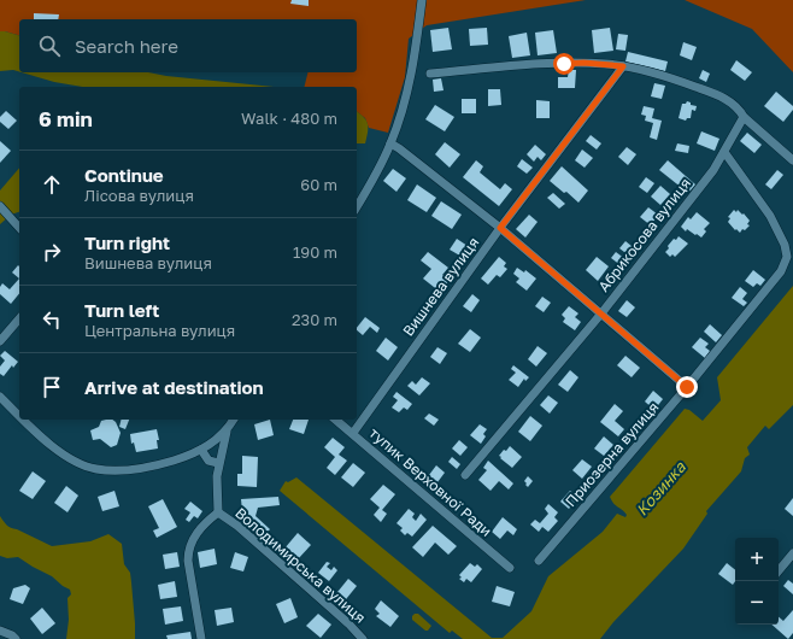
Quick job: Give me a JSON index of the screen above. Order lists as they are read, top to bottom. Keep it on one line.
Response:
{"streets":{"street":["Абрикосова вулиця","Вишнева вулиця","Приозерна вулиця","тупик Верховної Ради","Володимирська вулиця"]},"crossings":[["Абрикосова вулиця","Приозерна вулиця"],["Вишнева вулиця","тупик Верховної Ради"]],"water":["Козинка"],"page":{"search":"Search here","heading":["6 min","Walk · 480 m"],"list":[["Continue","Лісова вулиця","60 m"],["Turn right","Вишнева вулиця","190 m"],["Turn left","Центральна вулиця","230 m"],"Arrive at destination"],"map_buttons":["+","−"]}}
